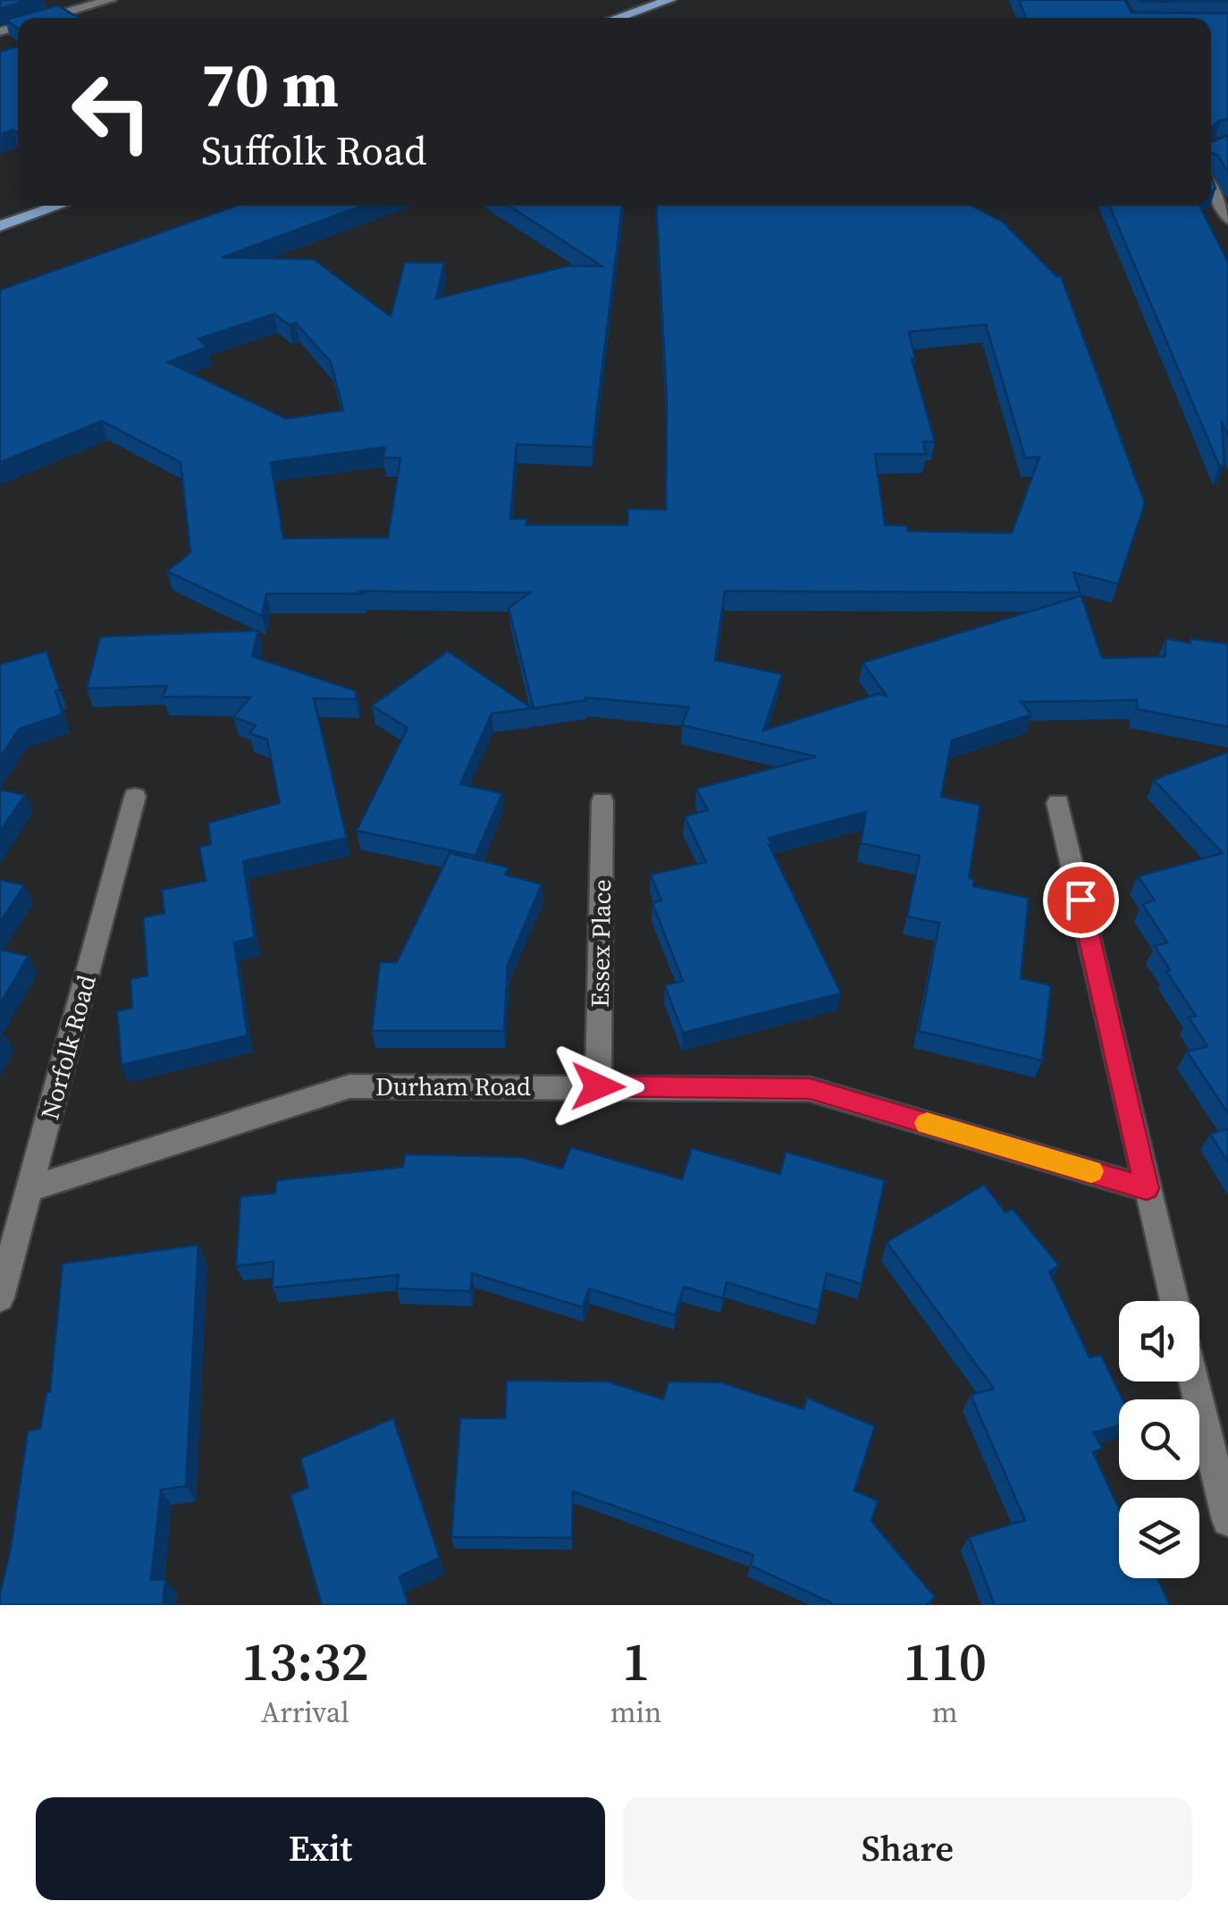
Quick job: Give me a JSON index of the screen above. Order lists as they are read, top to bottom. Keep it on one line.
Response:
{"streets":{"street":["Essex Place","Norfolk Road","Durham Road"]},"crossings":[["Essex Place","Durham Road"],["Norfolk Road","Durham Road"]],"page":{"turn":["70 m","Suffolk Road"],"eta":["13:32","Arrival","1","min","110","m"],"buttons":["Exit","Share"]}}
